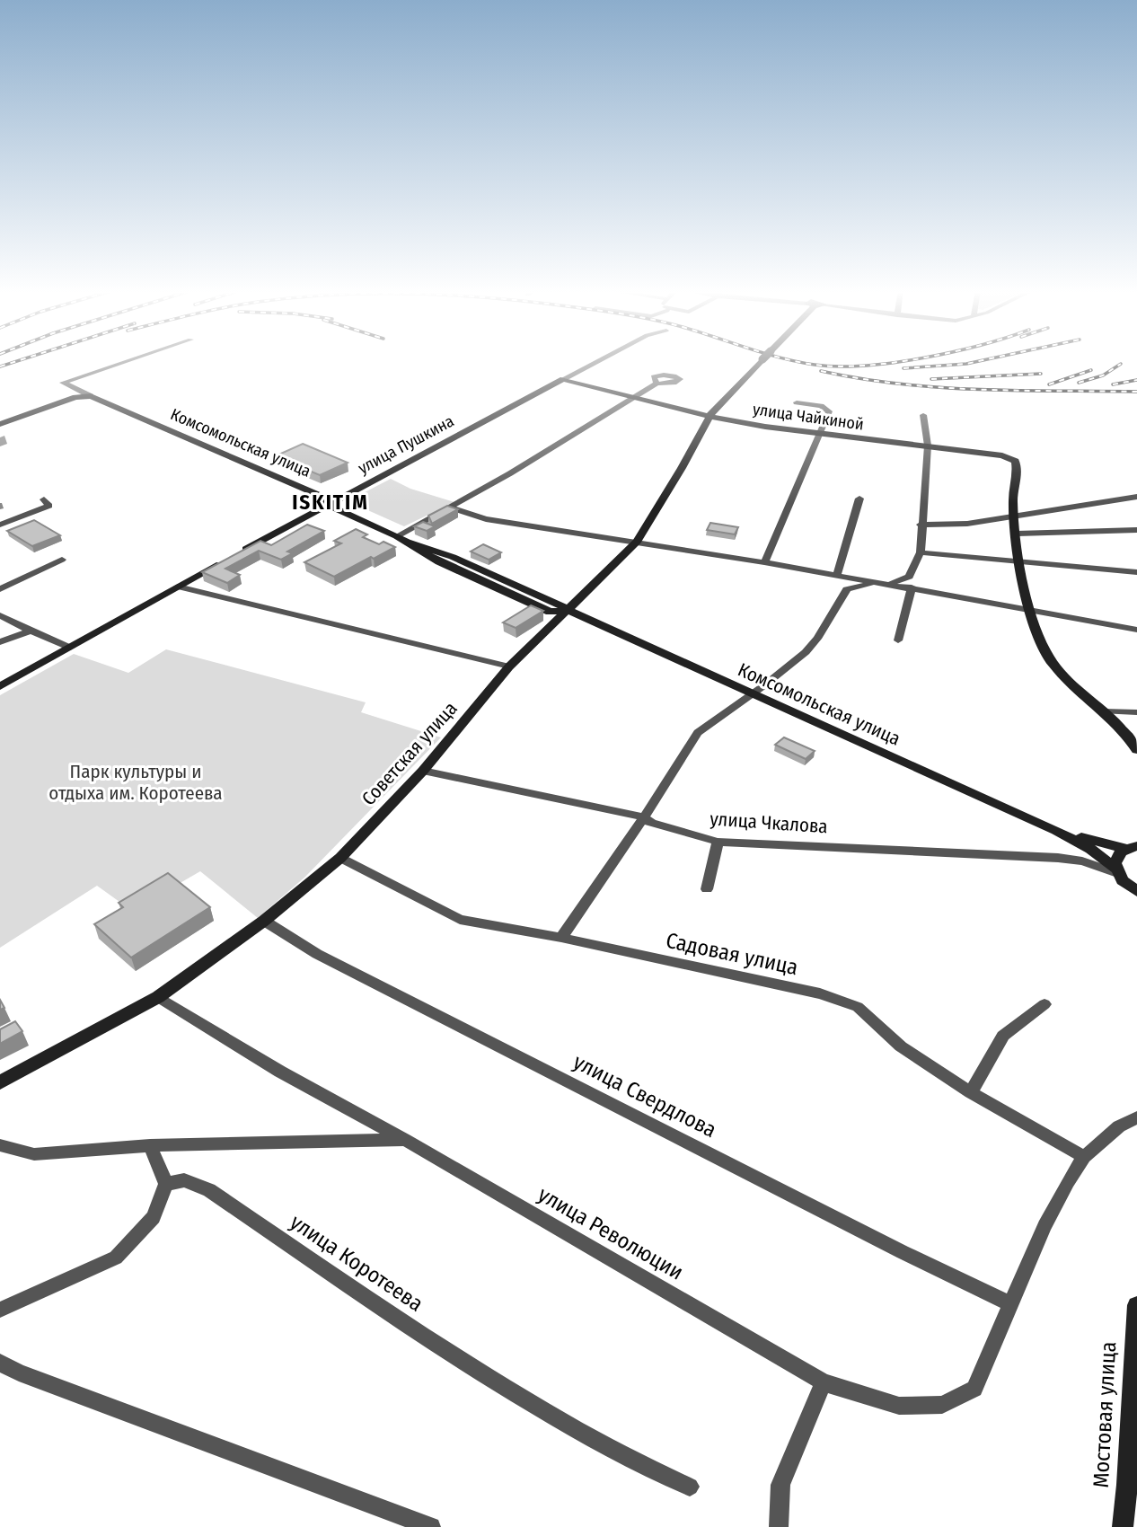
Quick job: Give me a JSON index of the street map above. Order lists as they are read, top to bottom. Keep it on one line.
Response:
{"streets":{"main road":["улица Чайкиной","Комсомольская улица","улица Пушкина","Советская улица","Мостовая улица"],"street":["улица Чкалова","Садовая улица","улица Свердлова","улица Революции","улица Коротеева"]},"crossings":[["улица Чайкиной","улица Пушкина"],["улица Чайкиной","Советская улица"],["Комсомольская улица","улица Пушкина"],["Комсомольская улица","Советская улица"],["Комсомольская улица","улица Чкалова"],["Советская улица","улица Чкалова"],["Советская улица","Садовая улица"],["Советская улица","улица Свердлова"],["Советская улица","улица Революции"],["улица Свердлова","улица Революции"]],"districts":["ISKITIM"],"parks":["Парк культуры и отдыха им. Коротеева"]}
